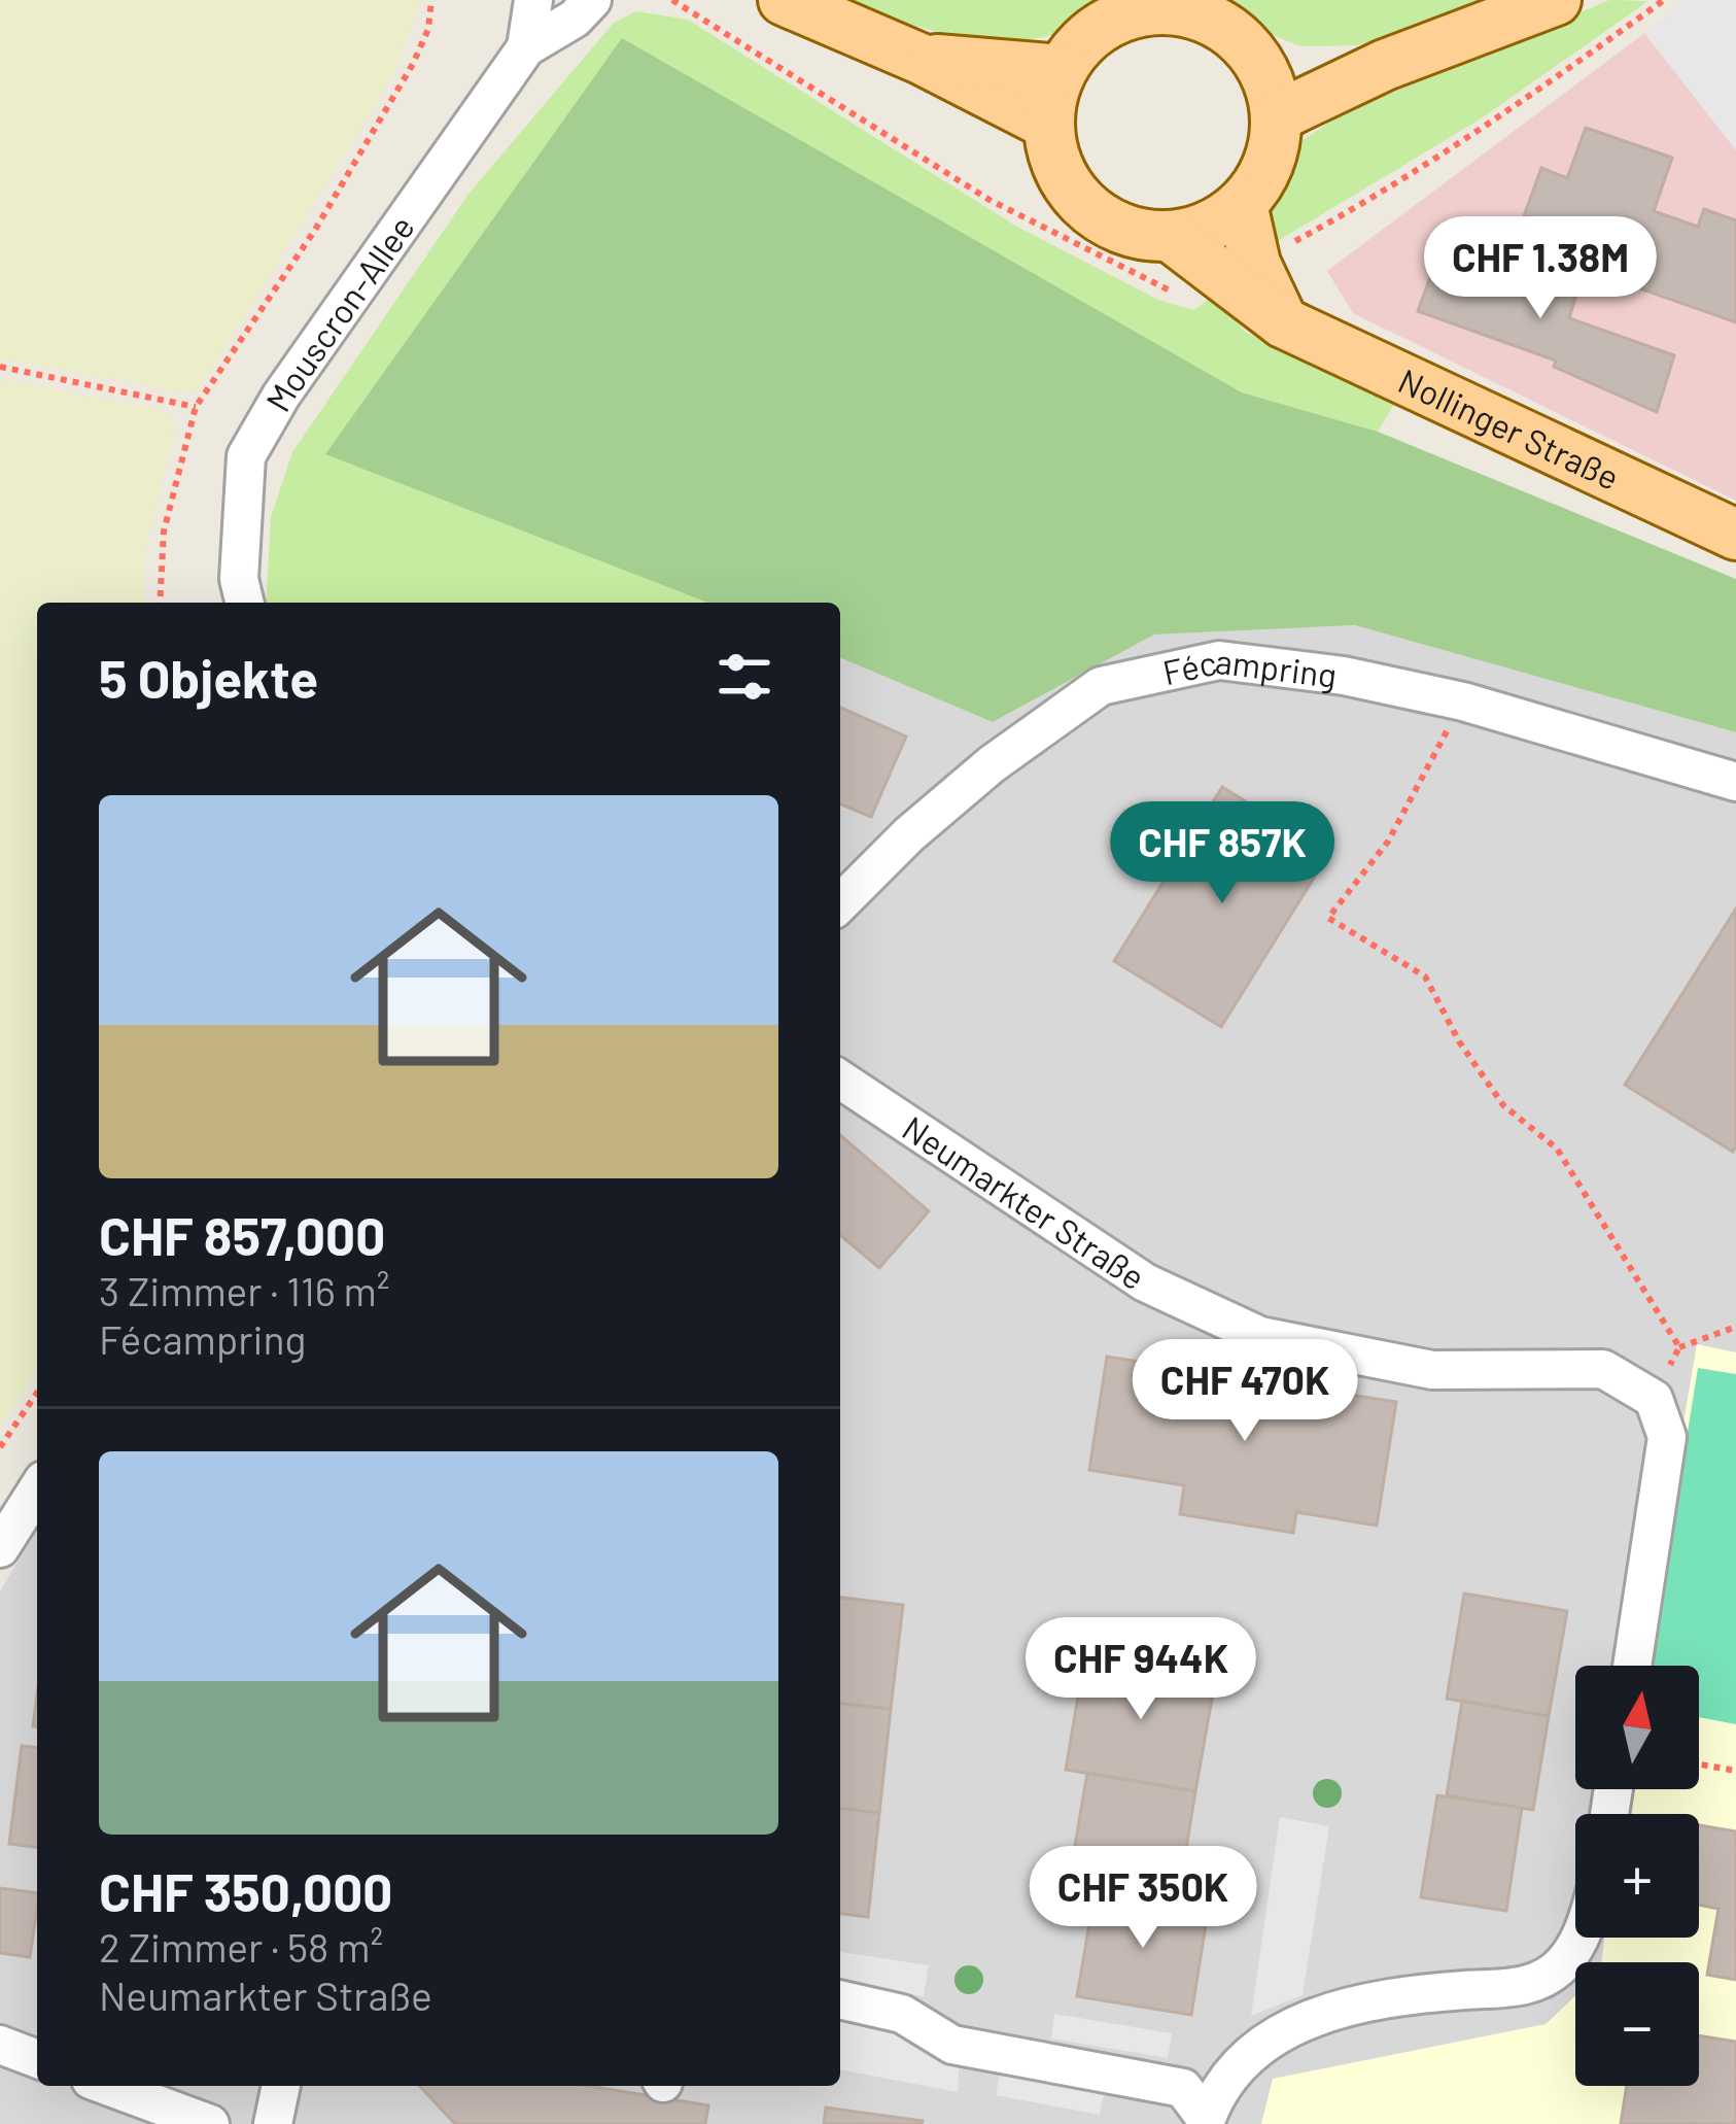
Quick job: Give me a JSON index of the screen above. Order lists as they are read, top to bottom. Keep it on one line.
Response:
{"streets":{"main road":["Nollinger Straße"],"street":["Mouscron-Allee","Fécampring","Neumarkter Straße"]},"north":"top","page":{"price":["CHF 1.38M","CHF 857K","CHF 470K","CHF 944K","CHF 350K"],"heading":"5 Objekte","list":[{"name":"CHF 857,000","note":"3 Zimmer · 116 m² · Fécampring"},{"name":"CHF 350,000","note":"2 Zimmer · 58 m² · Neumarkter Straße"}],"map_buttons":["+","−"]}}
